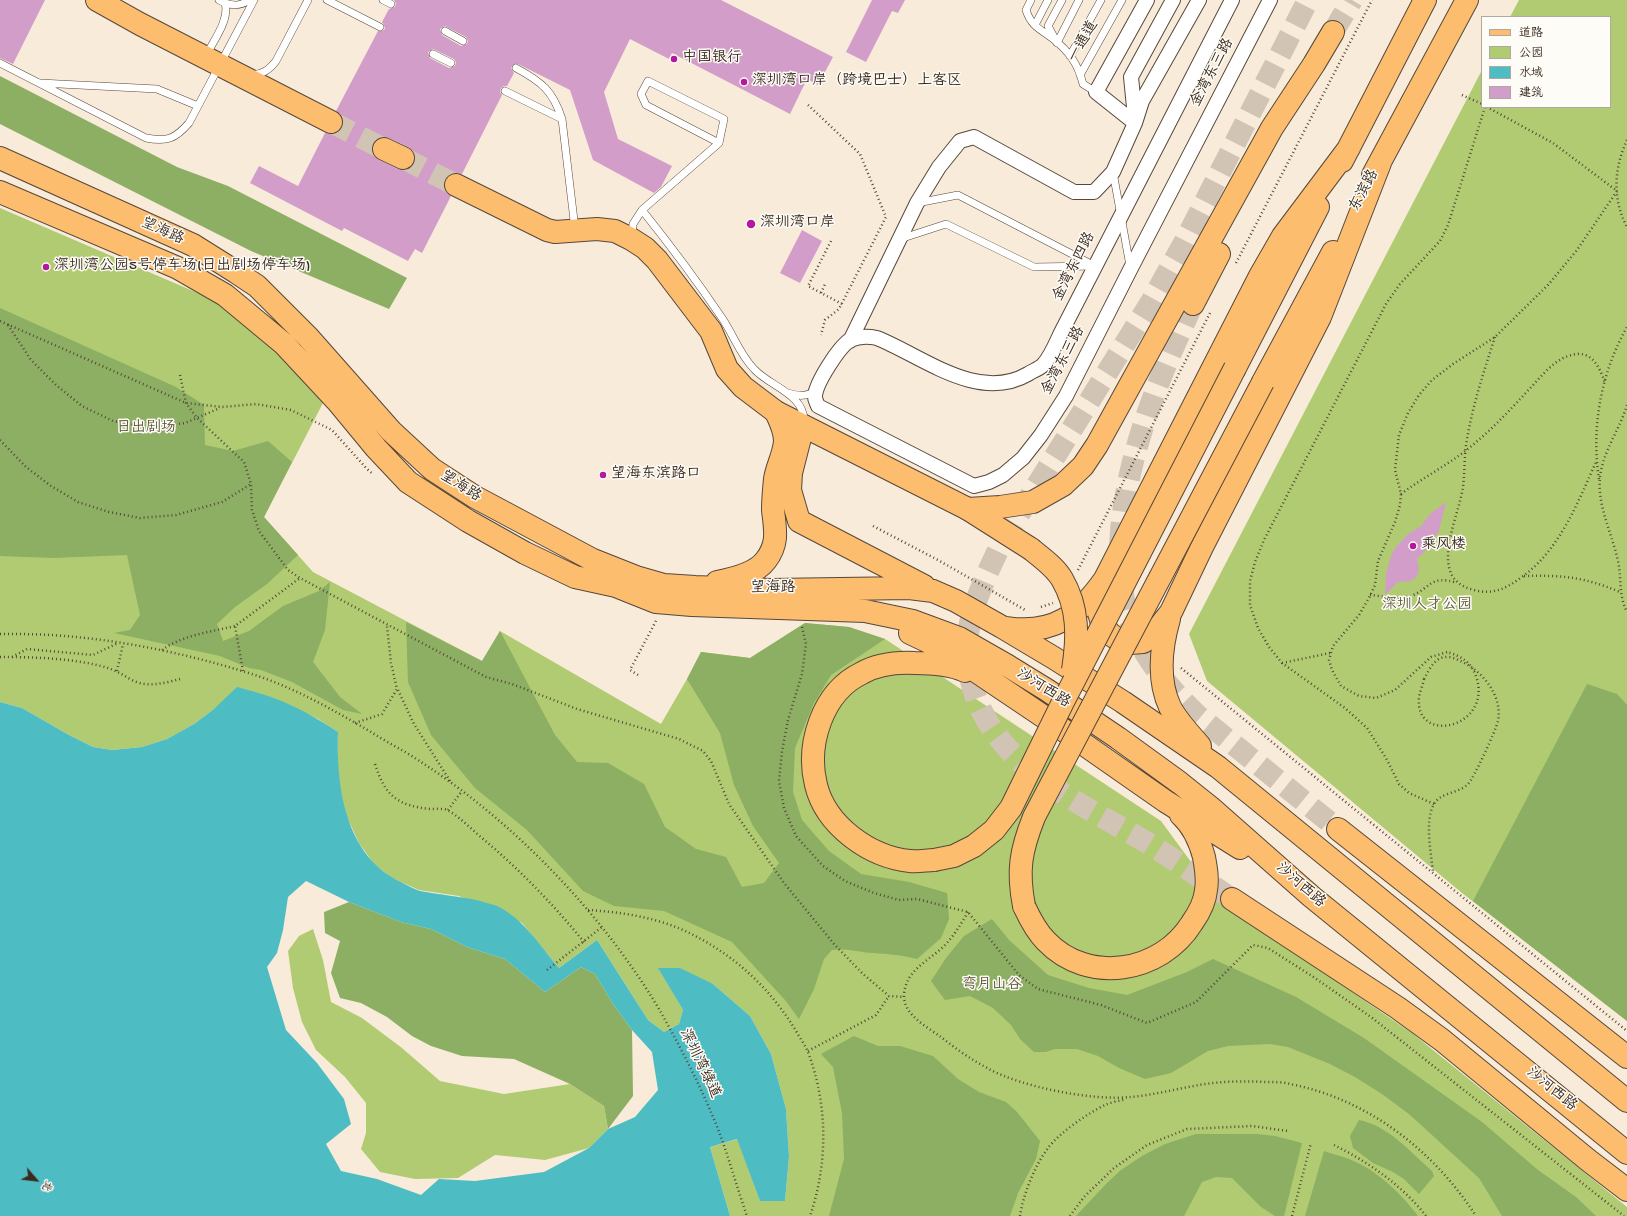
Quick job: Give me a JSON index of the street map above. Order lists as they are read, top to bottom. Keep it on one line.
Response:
{"streets":{"main road":["东滨路","望海路","沙河西路"],"street":["金湾东三路","金湾东四路"],"lane":["一通道"],"path":["深圳湾绿道"]},"crossings":[["望海路","沙河西路"]],"parks":["日出剧场","深圳人才公园","弯月山谷"],"places":["中国银行","深圳湾口岸（跨境巴士）上客区","深圳湾口岸","深圳湾公园5号停车场(日出剧场停车场)","望海东滨路口","乘风楼"],"legend":["道路","公园","水域","建筑"],"north":"bottom right"}
